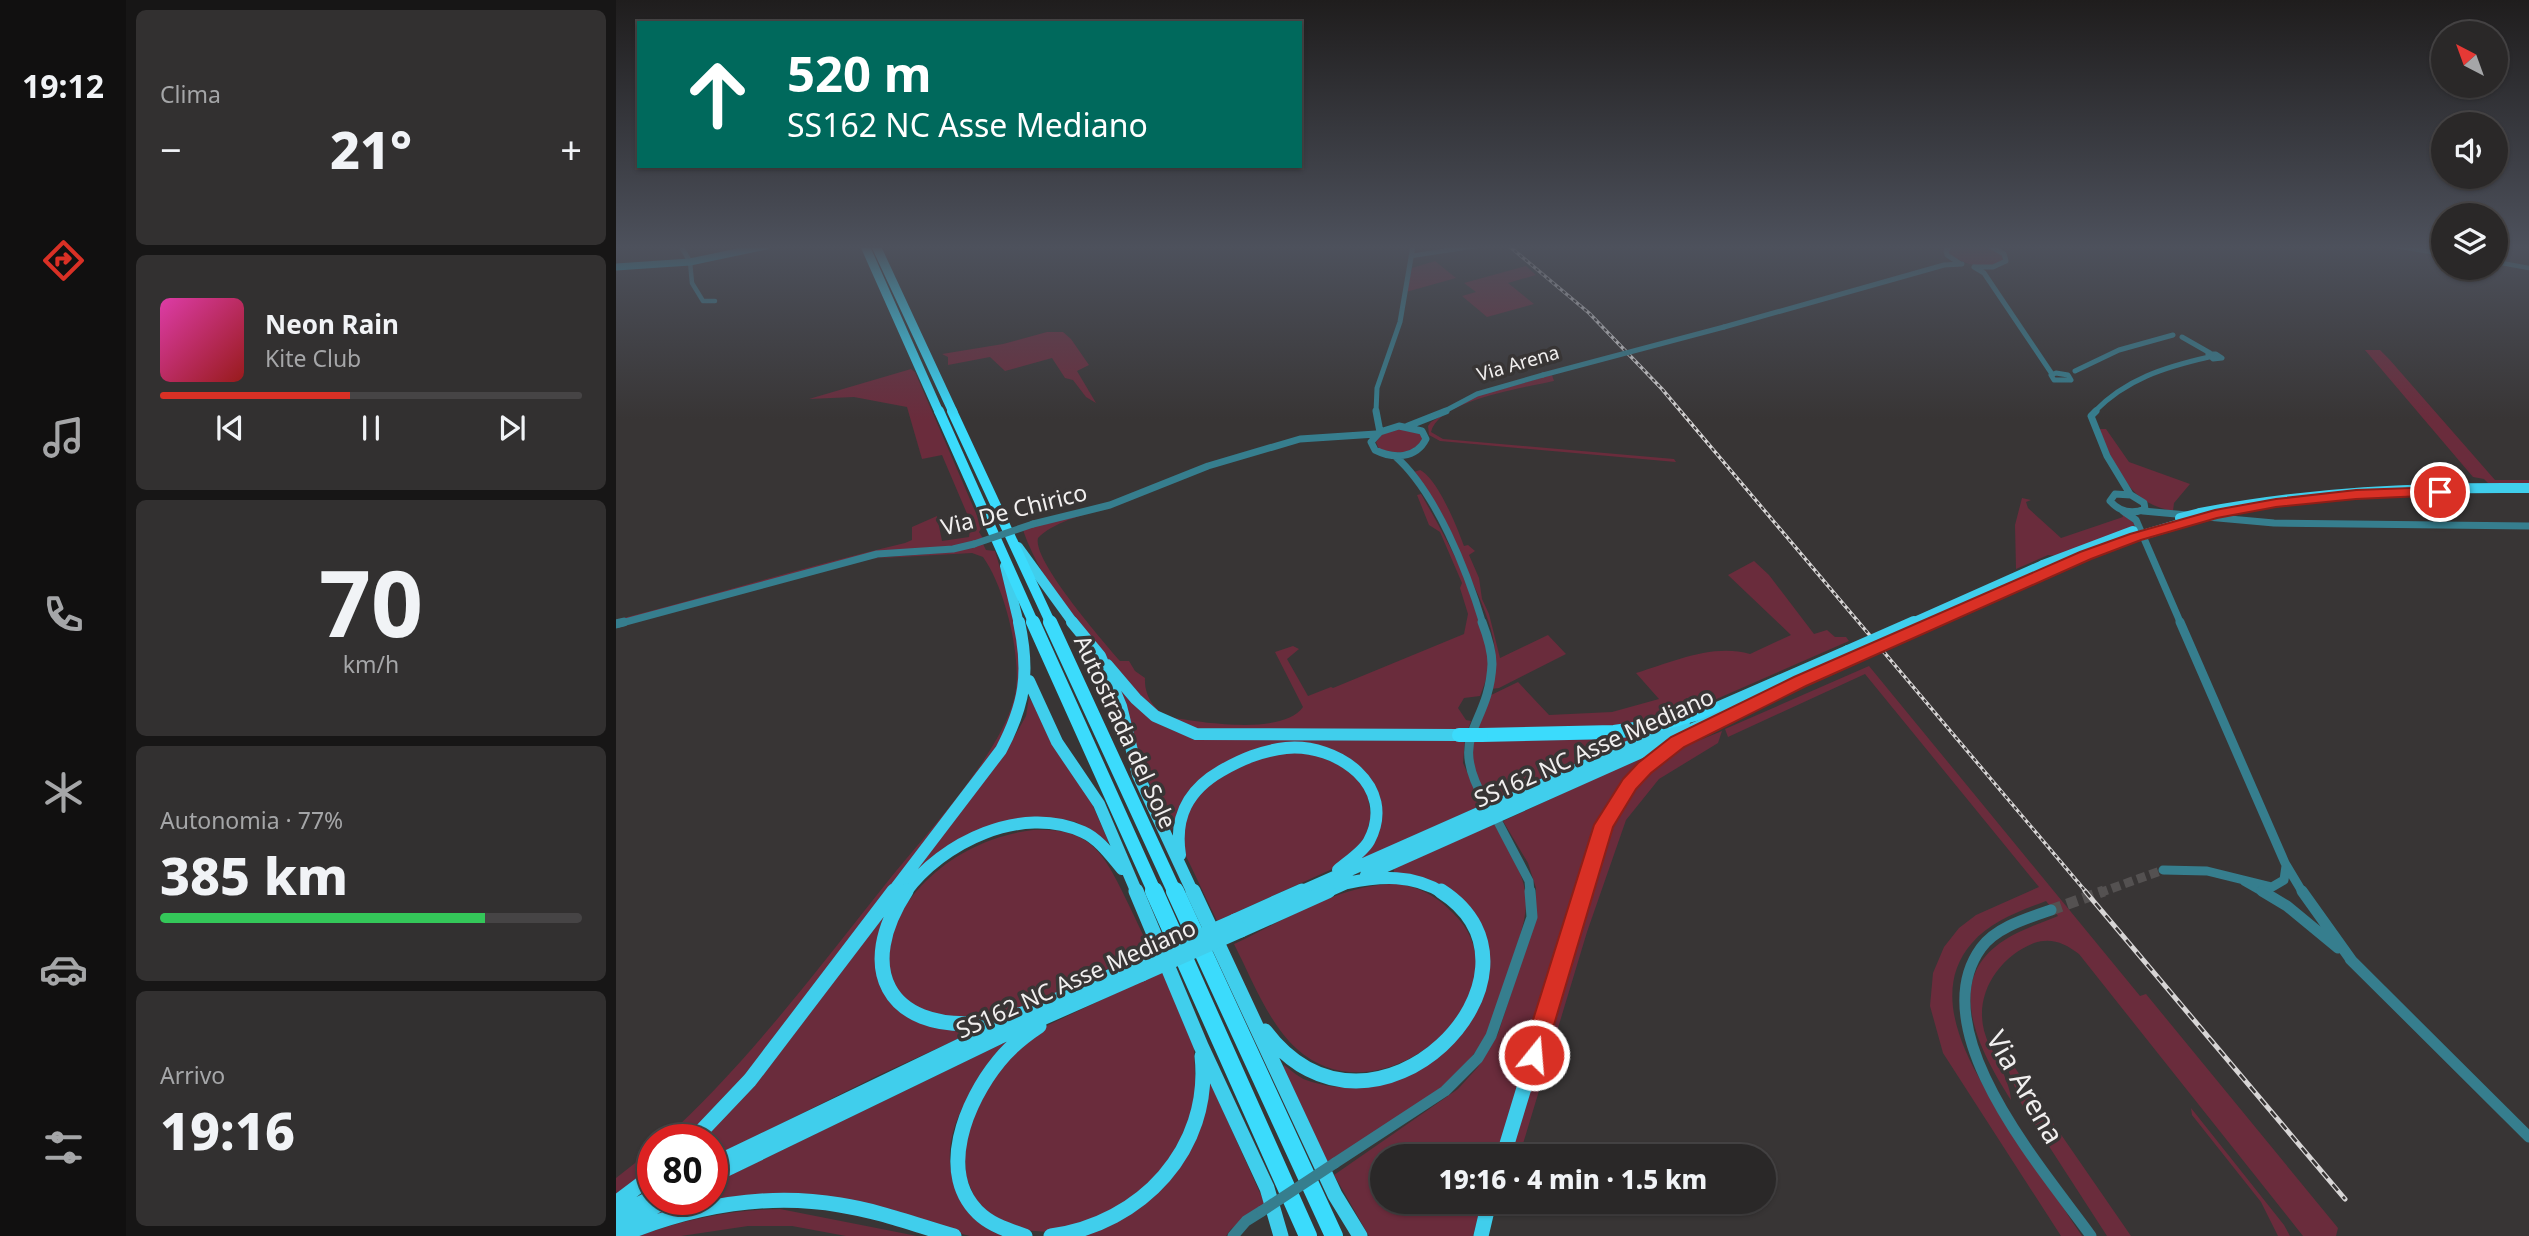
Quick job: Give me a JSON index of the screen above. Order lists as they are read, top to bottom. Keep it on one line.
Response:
{"streets":{"highway":["Autostrada del Sole","SS162 NC Asse Mediano"],"street":["Via Arena","Via De Chirico"]},"north":"top left","page":{"tabs":"19:12","tile":["Clima",["70","km/h"],["Autonomia · 77%","385 km"],["Arrivo","19:16"]],"turn":["520 m","SS162 NC Asse Mediano"],"heat":["−","21°","+"],"song":["Neon Rain","Kite Club"],"limit":"80","trip":"19:16 · 4 min · 1.5 km"}}
